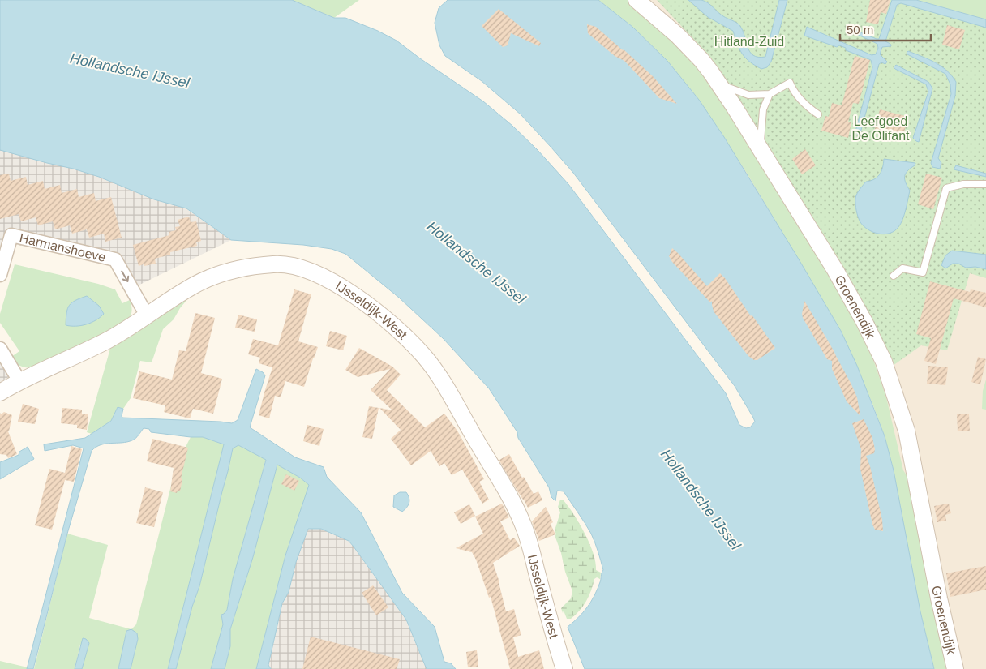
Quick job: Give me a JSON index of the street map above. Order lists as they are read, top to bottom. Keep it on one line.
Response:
{"streets":{"street":["Harmanshoeve","Groenendijk","IJsseldijk-West"]},"crossings":[["Harmanshoeve","IJsseldijk-West"]],"water":["Hollandsche IJssel"],"parks":["Hitland-Zuid","Leefgoed De Olifant"],"scale_bar":"50 m"}
